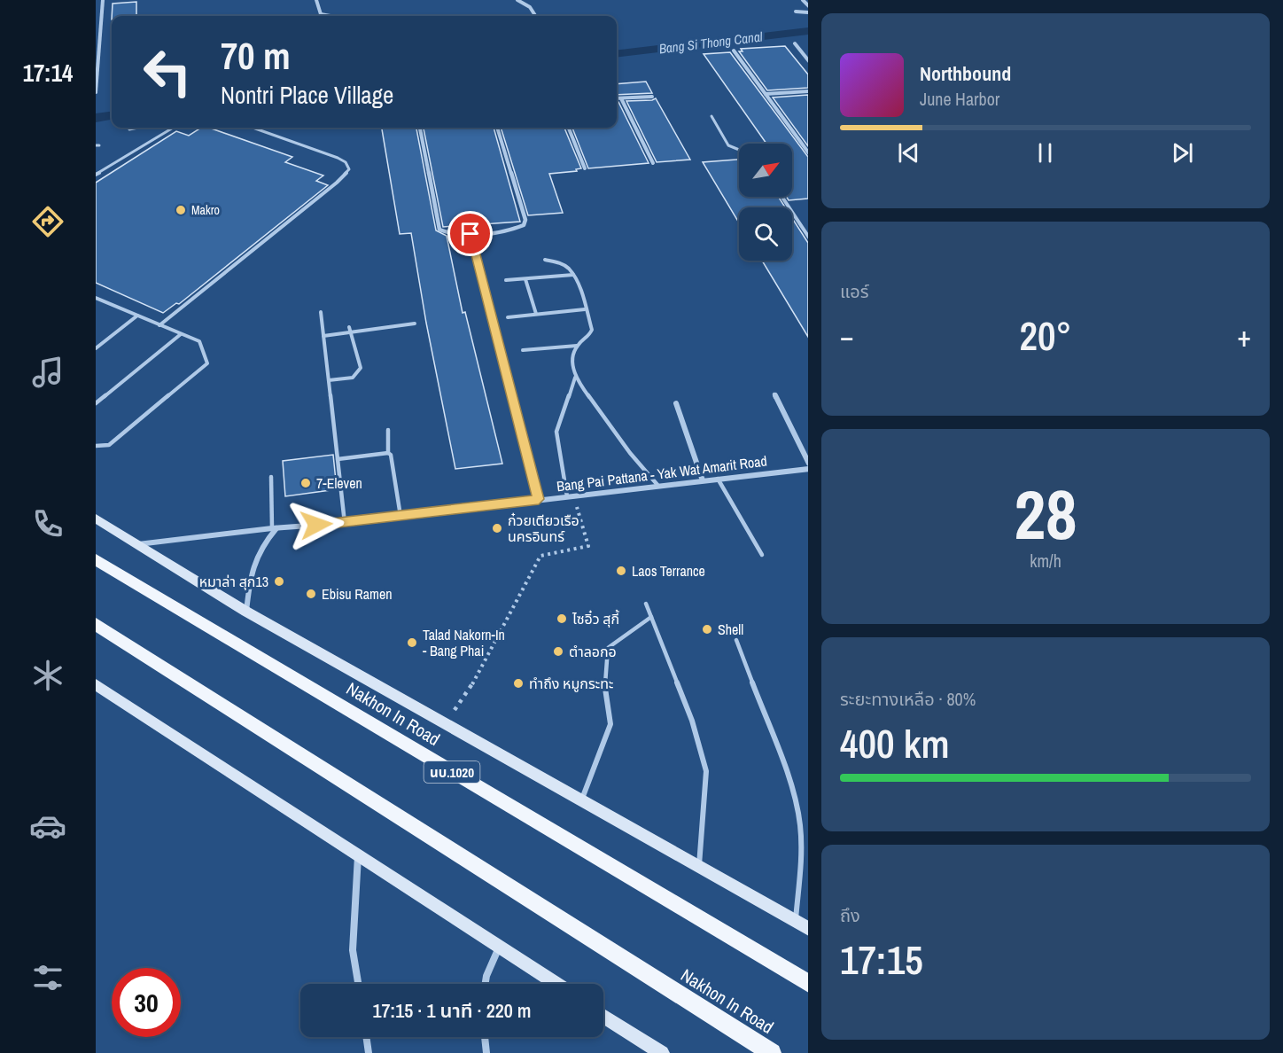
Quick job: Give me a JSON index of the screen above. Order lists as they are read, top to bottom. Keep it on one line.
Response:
{"streets":{"main road":["Nakhon In Road","นบ.1020"],"street":["Bang Pai Pattana - Yak Wat Amarit Road"]},"crossings":[["Bang Pai Pattana - Yak Wat Amarit Road","Nakhon In Road"]],"water":["Bang Si Thong Canal"],"places":["Makro","7-Eleven","ก๋วยเตียวเรือ นครอินทร์","Laos Terrance","หมาล่า สุก13","Ebisu Ramen","ไซอิ๋ว สุกี้","Shell","Talad Nakorn-In - Bang Phai","ตำลอกอ","ทำถึง หมูกระทะ"],"north":"top right","page":{"tabs":"17:14","turn":["70 m","Nontri Place Village"],"song":["Northbound","June Harbor"],"tile":["แอร์",["28","km/h"],["ระยะทางเหลือ · 80%","400 km"],["ถึง","17:15"]],"heat":["−","20°","+"],"limit":"30","trip":"17:15 · 1 นาที · 220 m"}}
